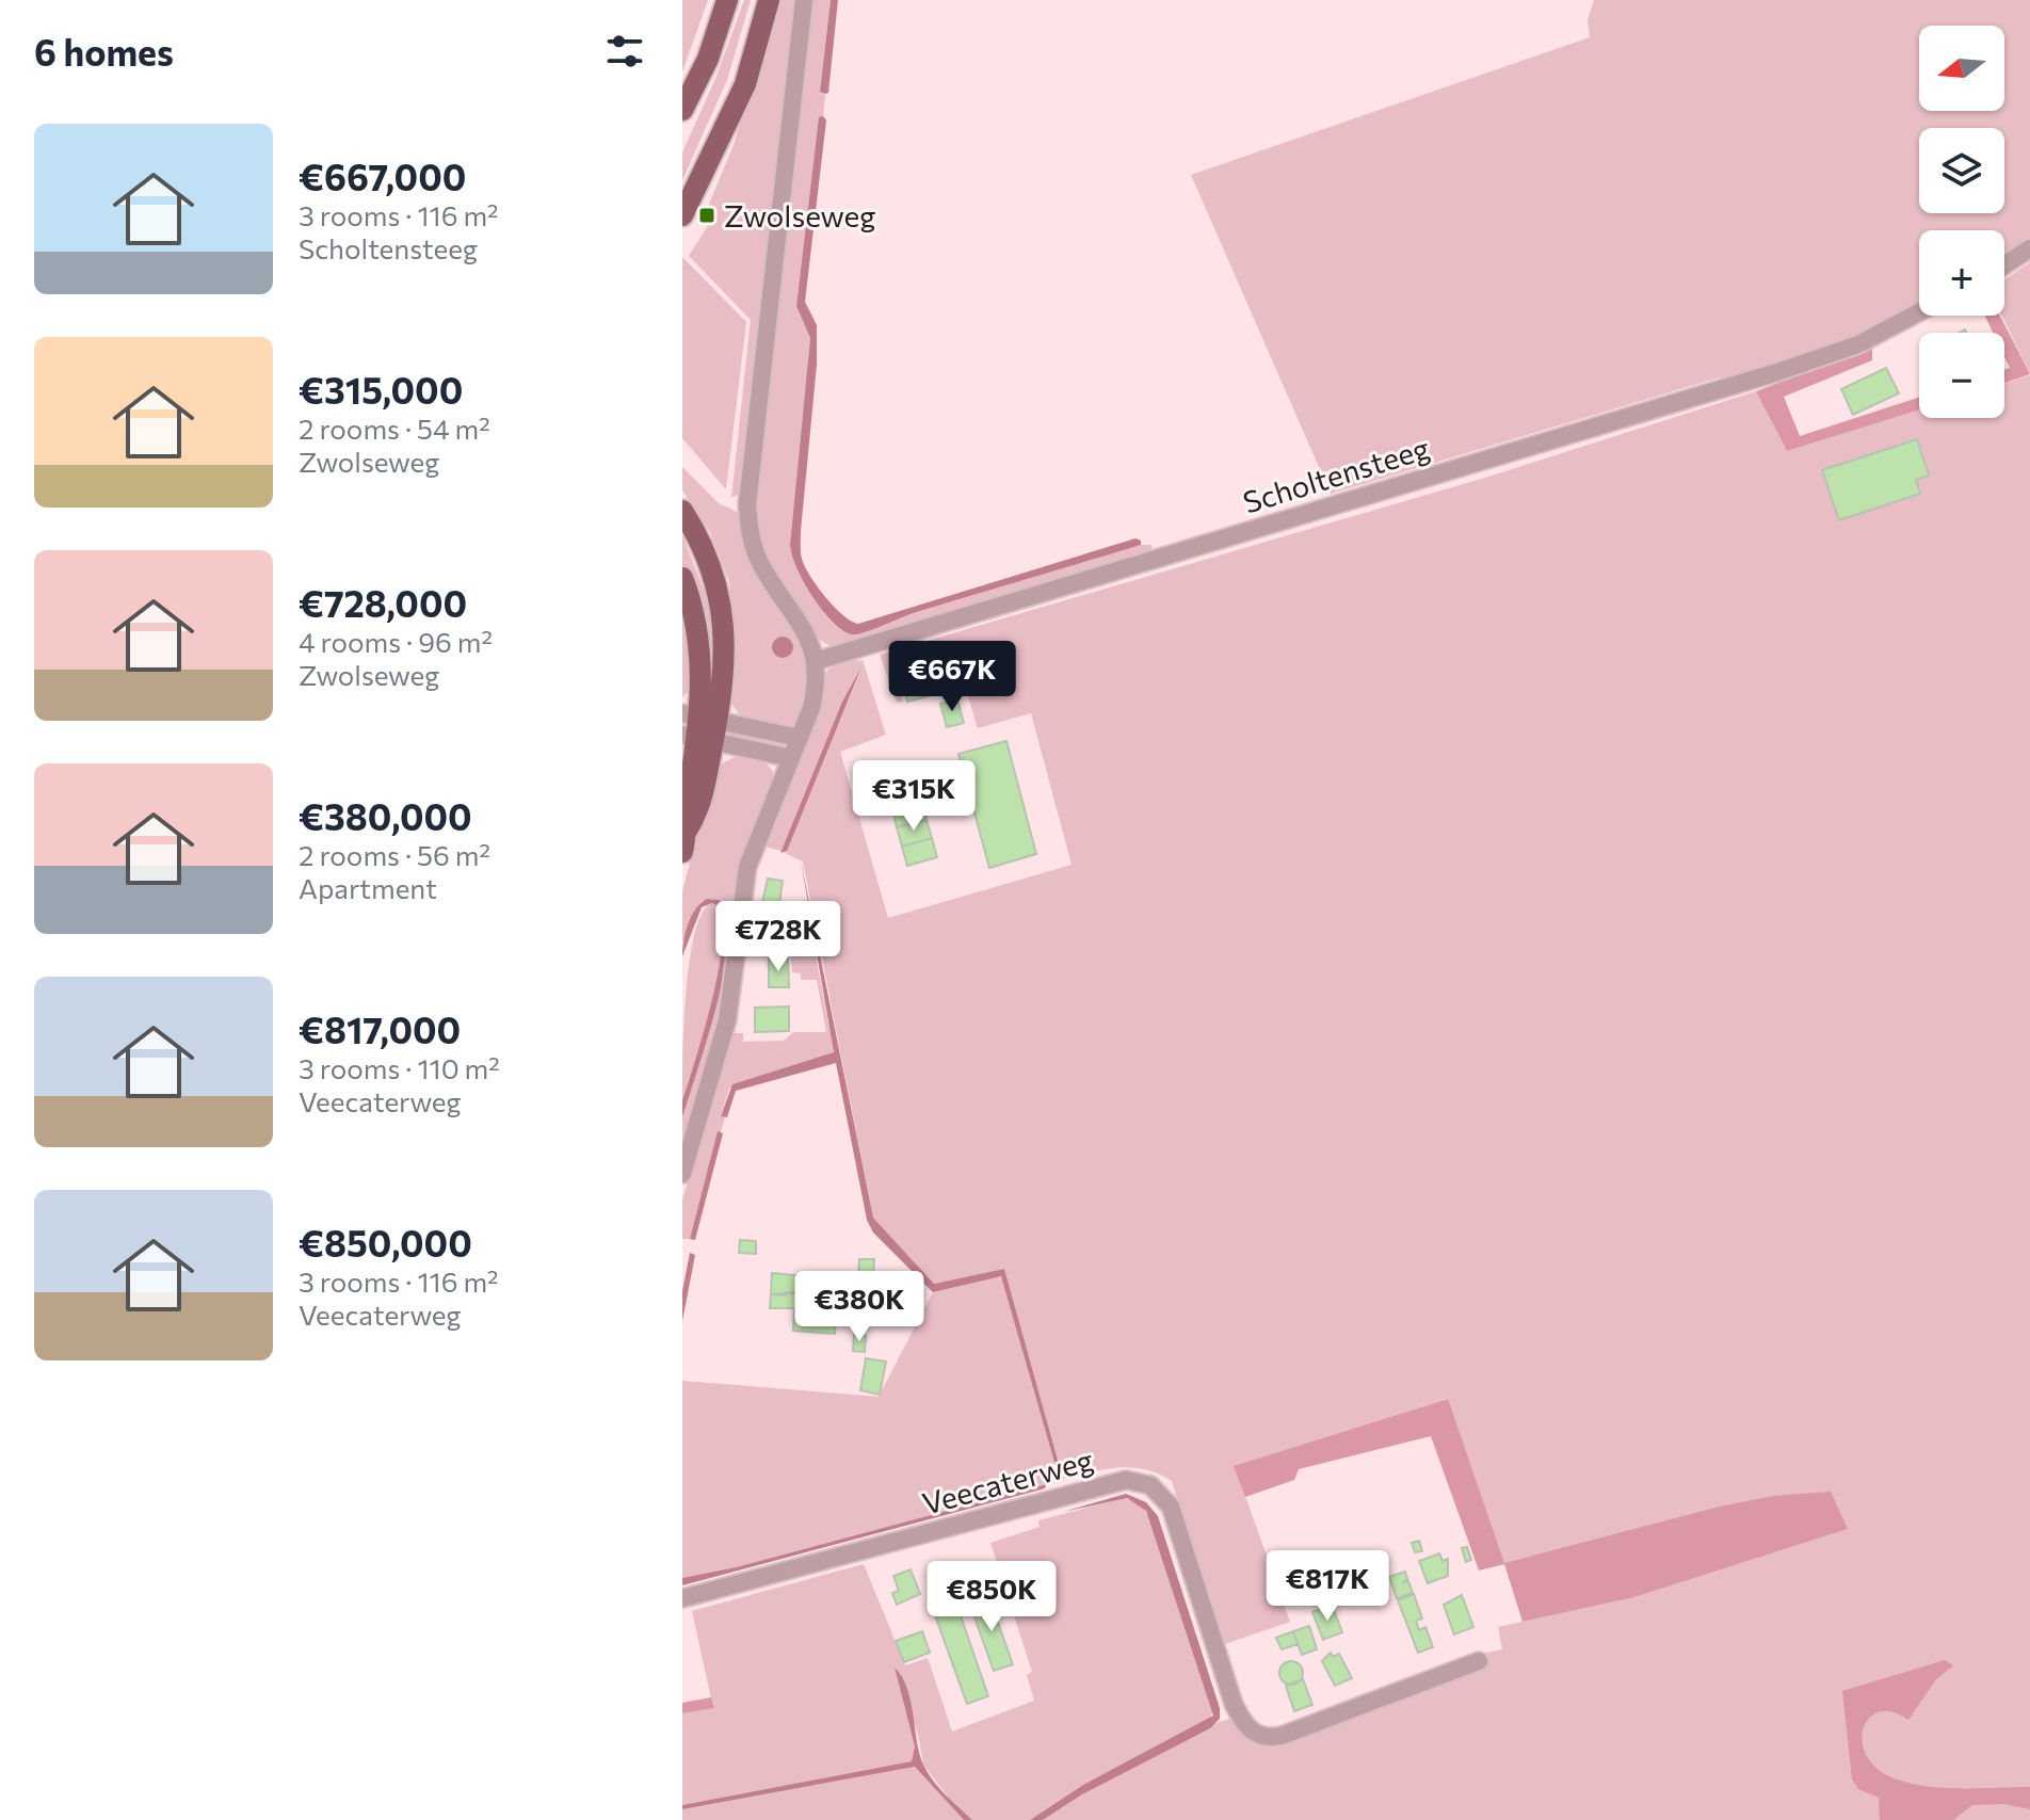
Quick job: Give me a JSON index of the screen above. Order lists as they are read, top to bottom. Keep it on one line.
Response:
{"streets":{"street":["Scholtensteeg","Veecaterweg"]},"places":{"transit":["Zwolseweg"]},"north":"left","page":{"heading":"6 homes","map_buttons":["+","−"],"list":[{"name":"€667,000","note":"3 rooms · 116 m² · Scholtensteeg"},{"name":"€315,000","note":"2 rooms · 54 m² · Zwolseweg"},{"name":"€728,000","note":"4 rooms · 96 m² · Zwolseweg"},{"name":"€380,000","note":"2 rooms · 56 m² · Apartment"},{"name":"€817,000","note":"3 rooms · 110 m² · Veecaterweg"},{"name":"€850,000","note":"3 rooms · 116 m² · Veecaterweg"}],"price":["€667K","€315K","€728K","€380K","€817K","€850K"]}}
